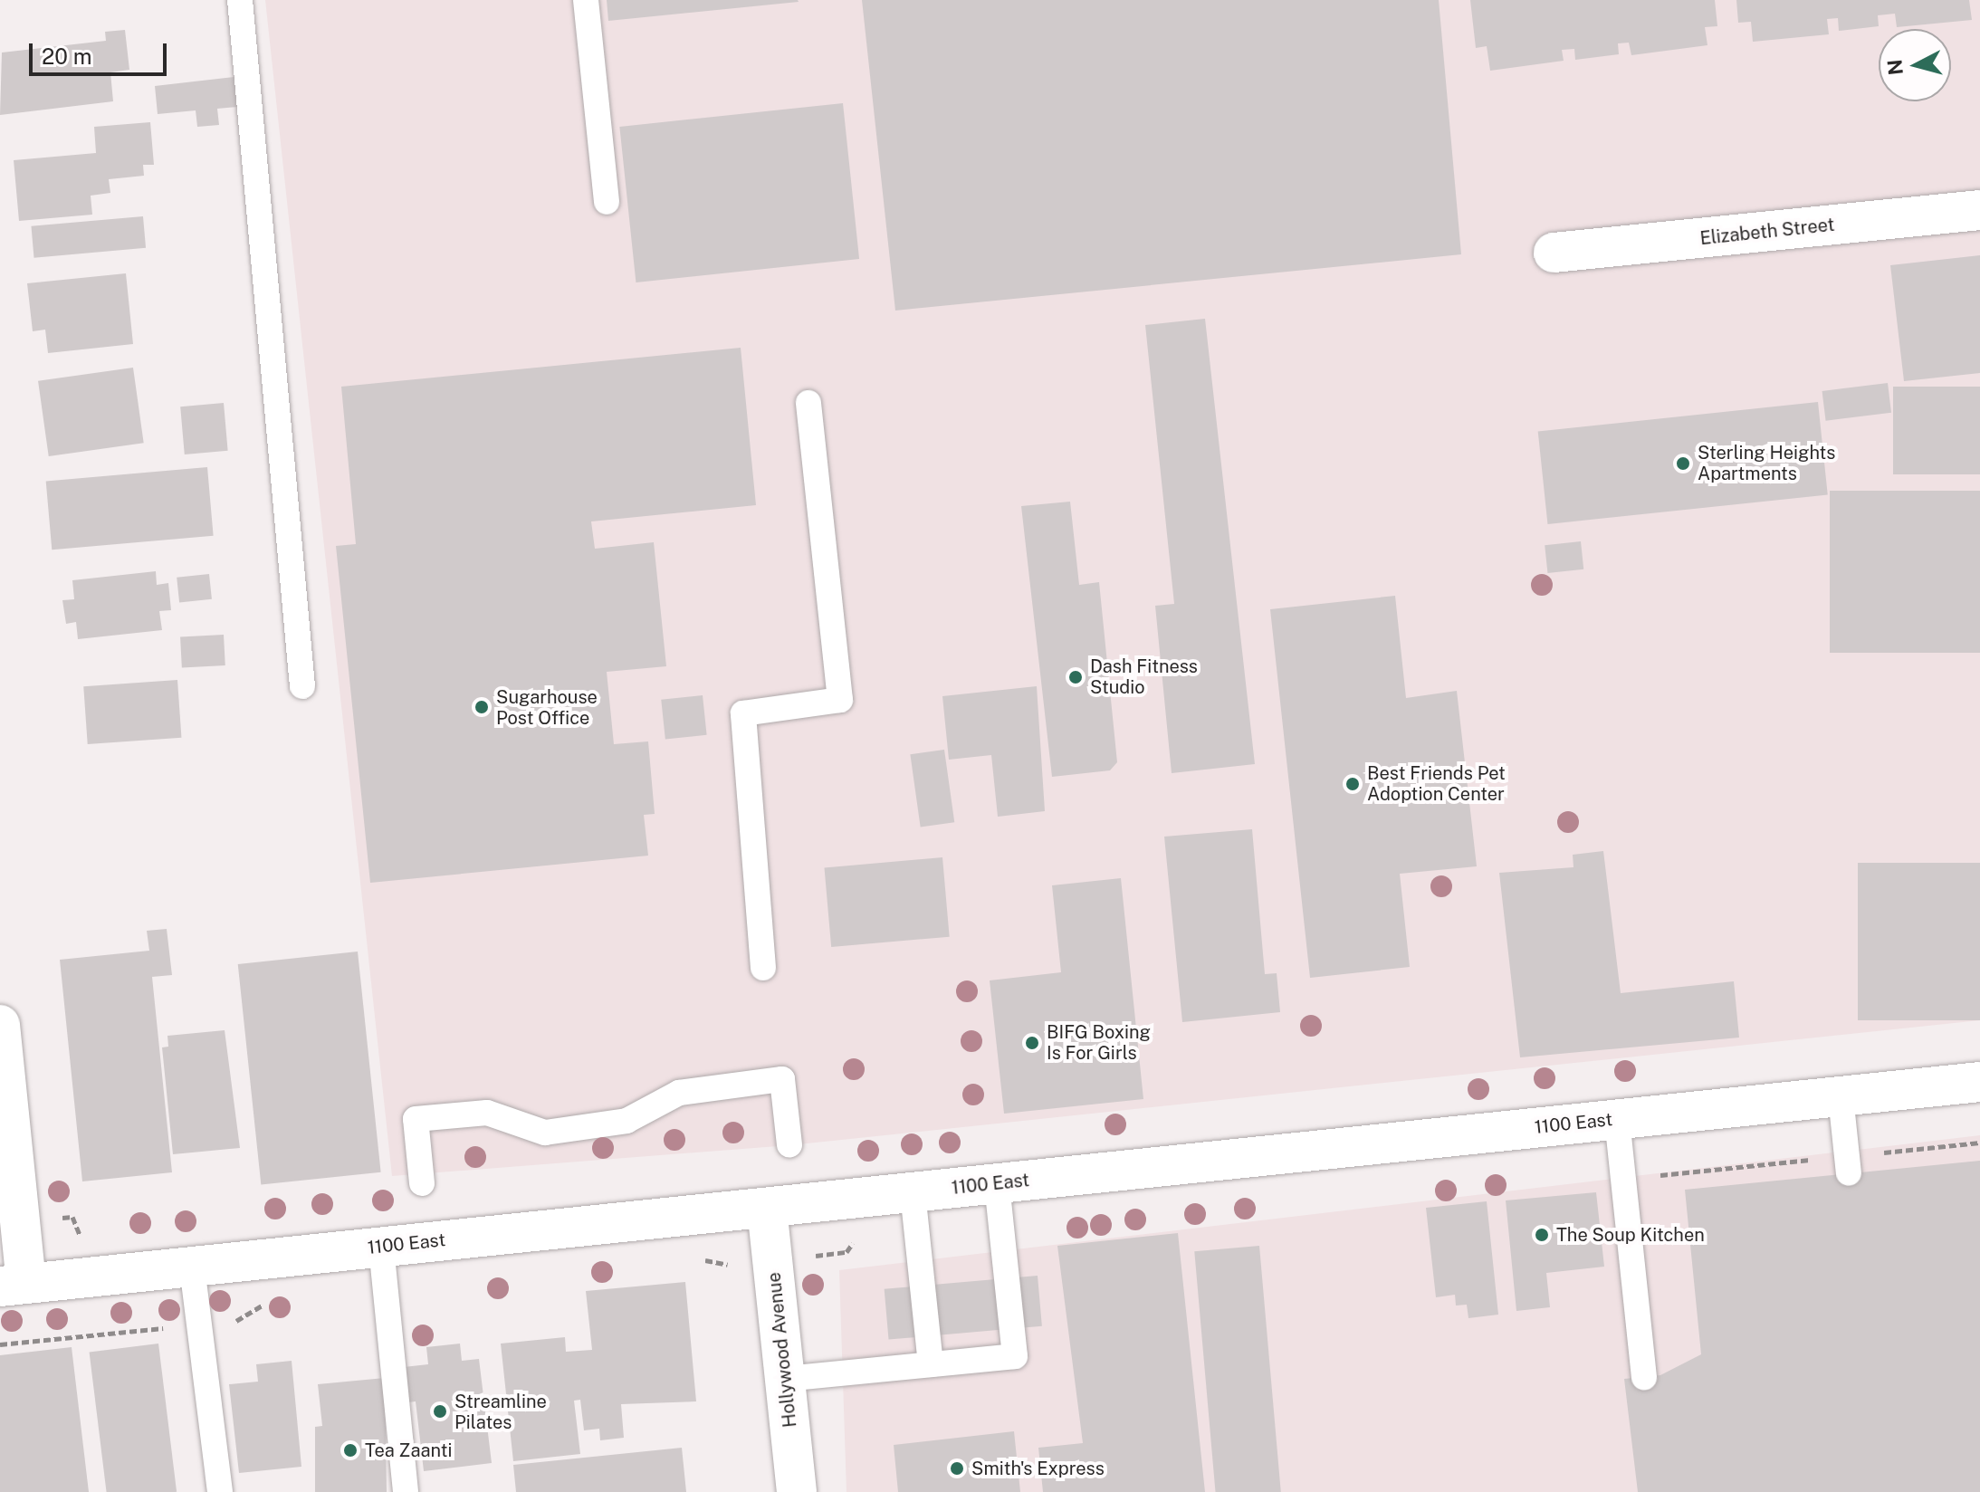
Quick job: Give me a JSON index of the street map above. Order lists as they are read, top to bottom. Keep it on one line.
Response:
{"streets":{"street":["Elizabeth Street","1100 East","Hollywood Avenue"]},"crossings":[["1100 East","Hollywood Avenue"]],"places":["Sterling Heights Apartments","Dash Fitness Studio","Sugarhouse Post Office","Best Friends Pet Adoption Center","BIFG Boxing Is For Girls","The Soup Kitchen","Streamline Pilates","Tea Zaanti","Smith's Express"],"scale_bar":"20 m","north":"left"}
